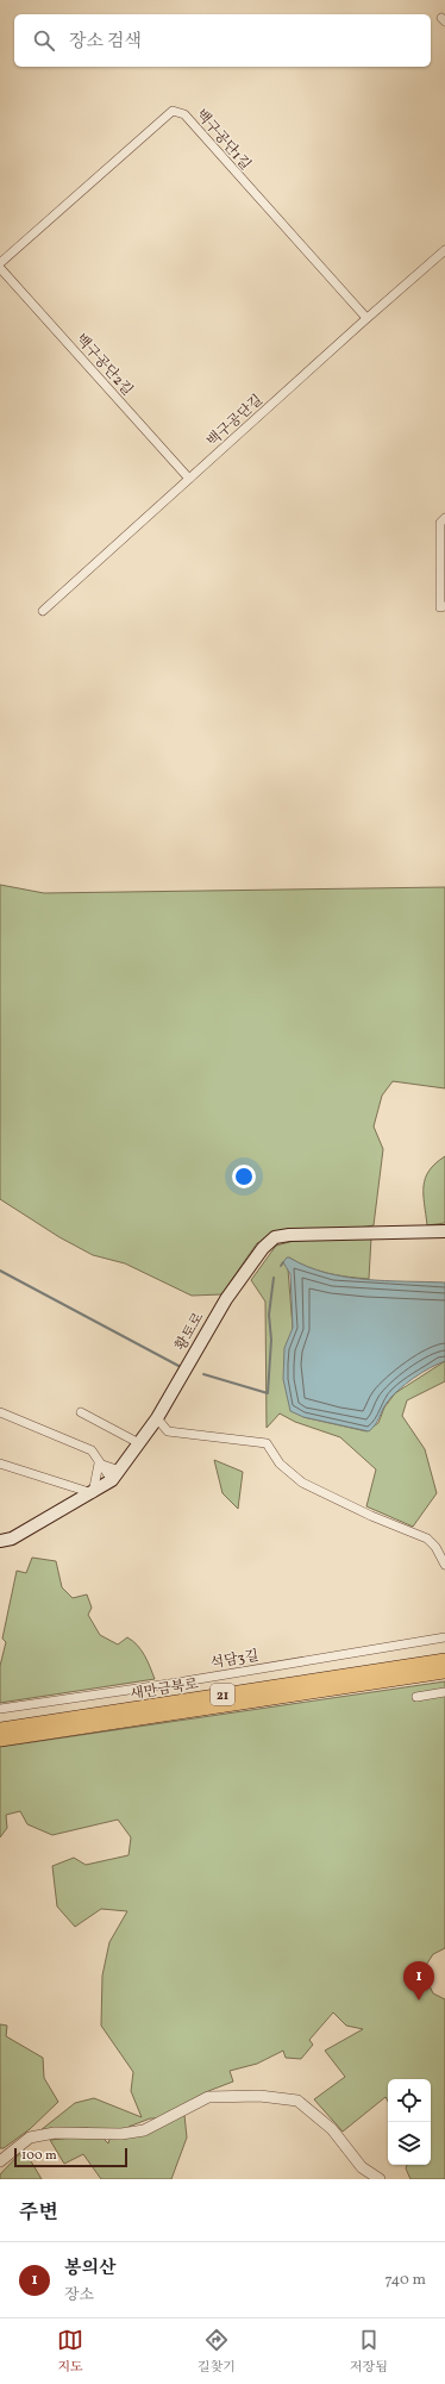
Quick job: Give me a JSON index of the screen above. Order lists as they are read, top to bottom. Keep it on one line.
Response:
{"streets":{"highway":["새만금북로","21"],"main road":["황토로"],"street":["백구공단1길","백구공단2길","백구공단길","석담3길"]},"crossings":[["백구공단1길","백구공단길"],["백구공단2길","백구공단길"]],"scale_bar":"100 m","page":{"search":"장소 검색","pins":"1","scale":"100 m","heading":"주변","list":[{"mark":"1","name":"봉의산","note":"장소","value":"740 m"}],"nav":["지도","길찾기","저장됨"]}}
